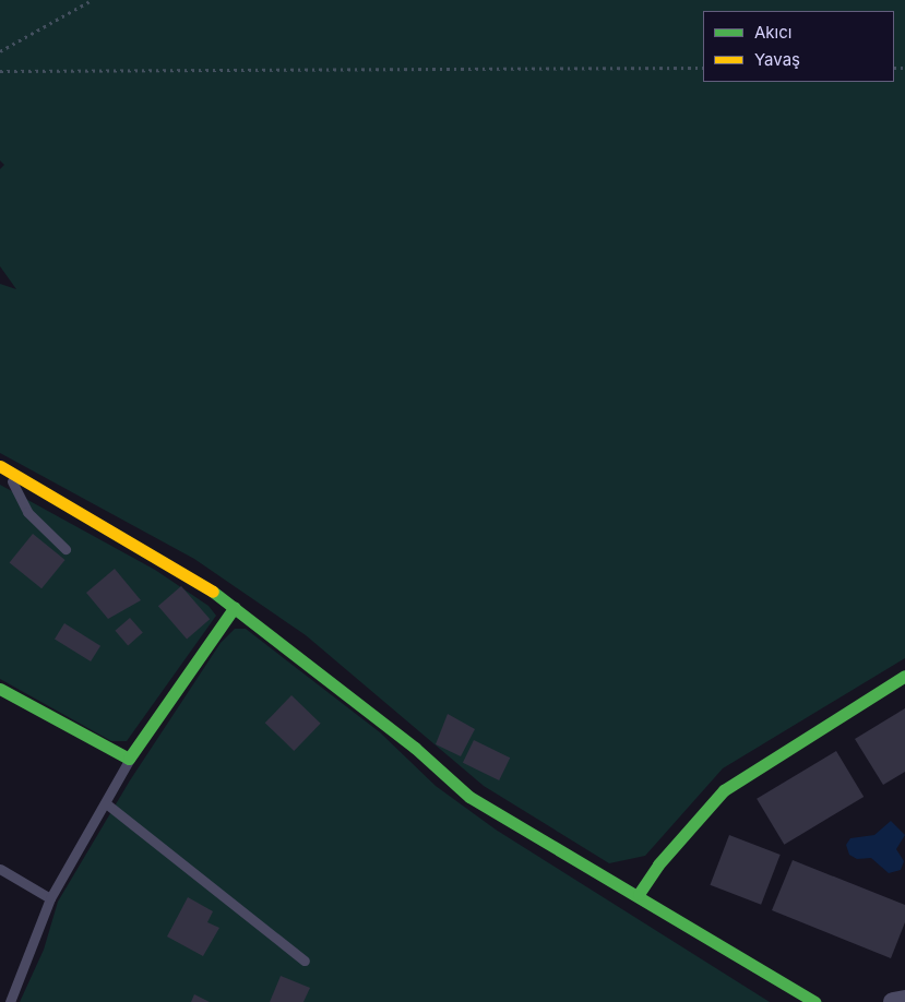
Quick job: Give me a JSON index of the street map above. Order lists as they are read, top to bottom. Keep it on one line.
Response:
{"legend":["Akıcı","Yavaş"]}
